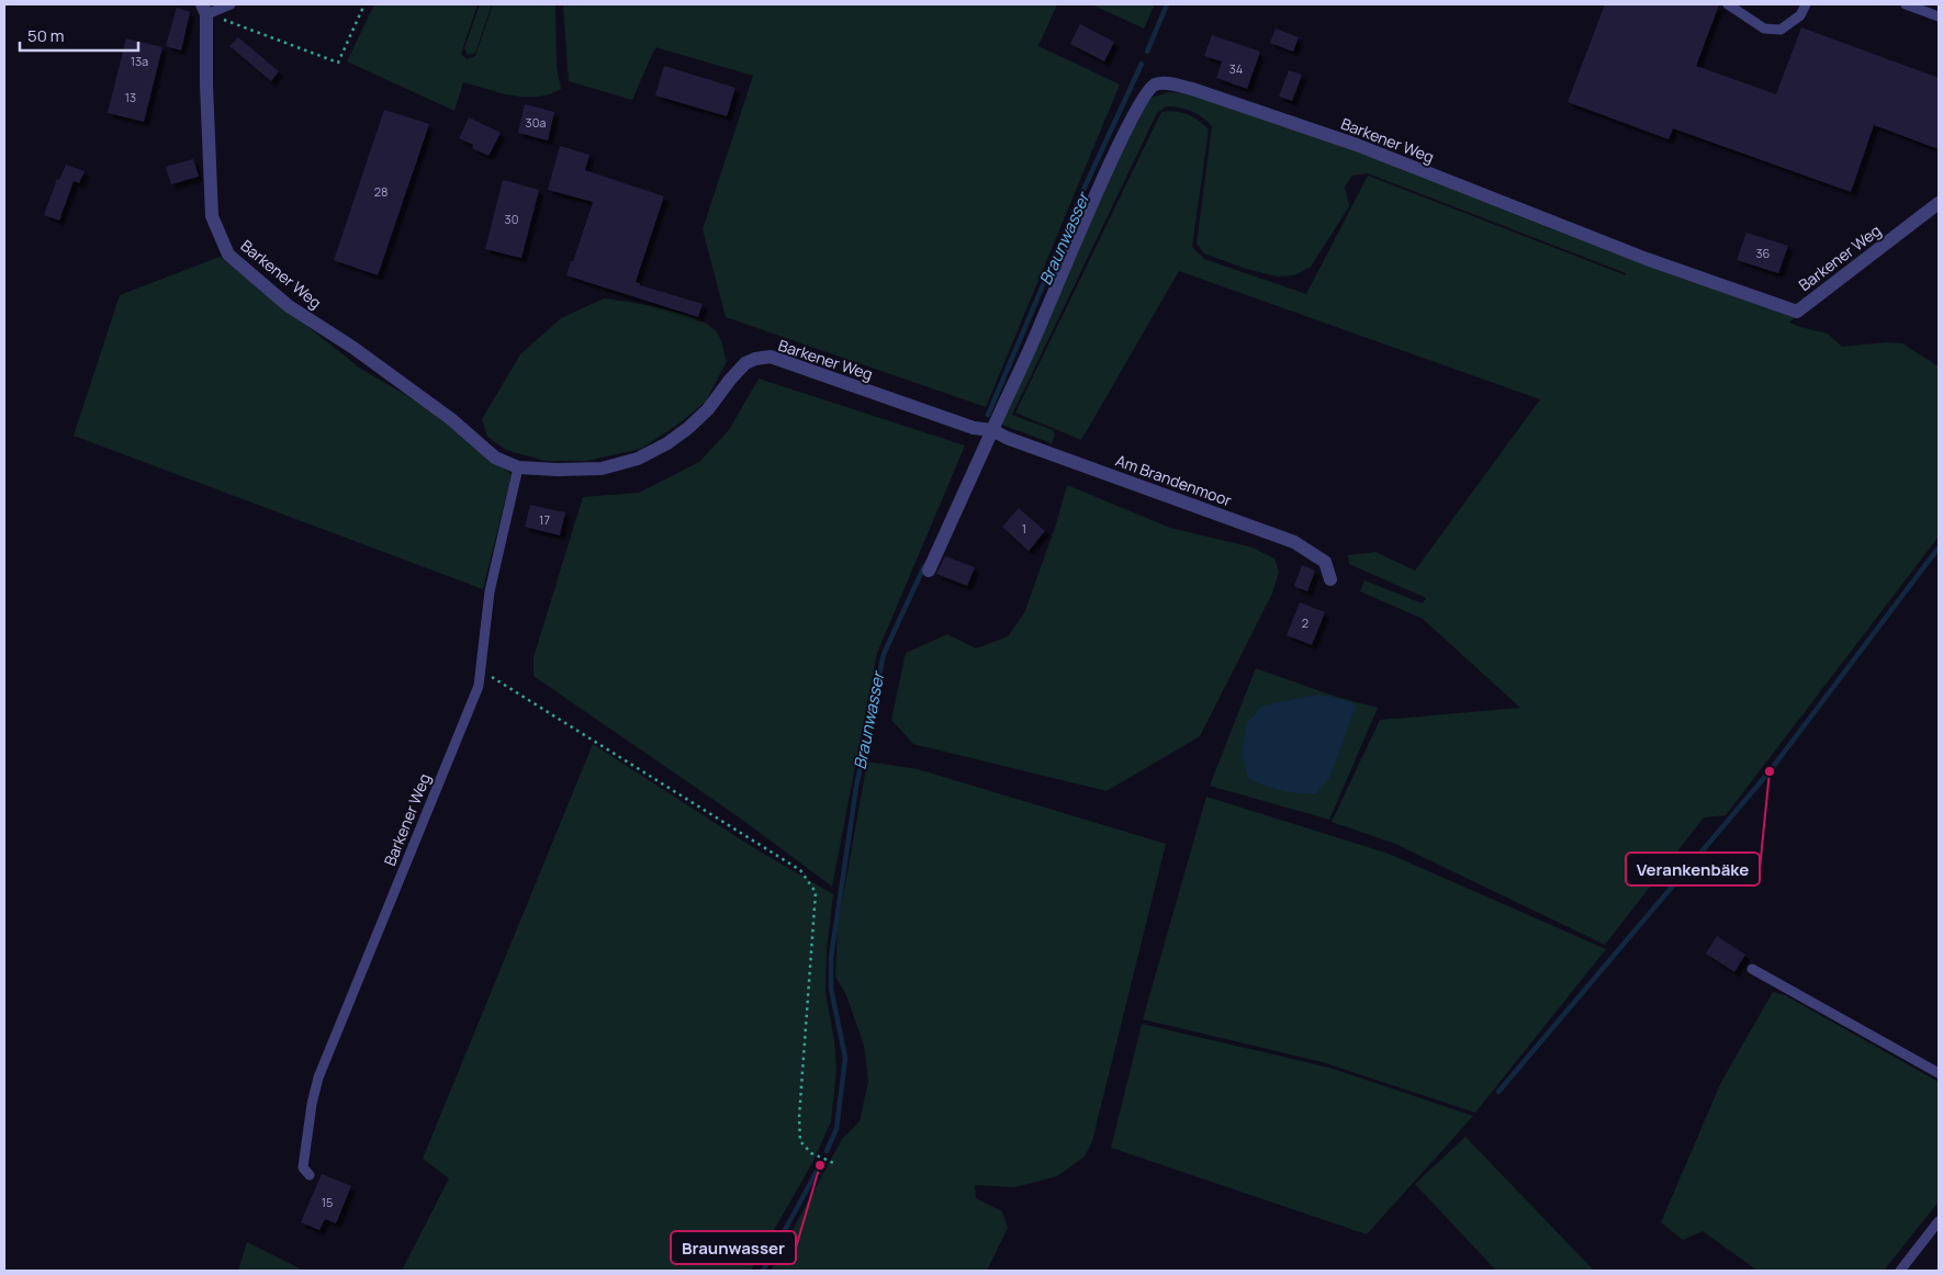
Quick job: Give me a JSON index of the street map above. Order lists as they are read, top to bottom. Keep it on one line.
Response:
{"streets":{"street":["Barkener Weg","Am Brandenmoor"]},"crossings":[["Barkener Weg","Am Brandenmoor"]],"water":["Braunwasser"],"places":["Verankenbäke","Braunwasser"],"house_numbers":["13a","34","13","30a","28","30","36","17","1","2","15"],"scale_bar":"50 m"}
